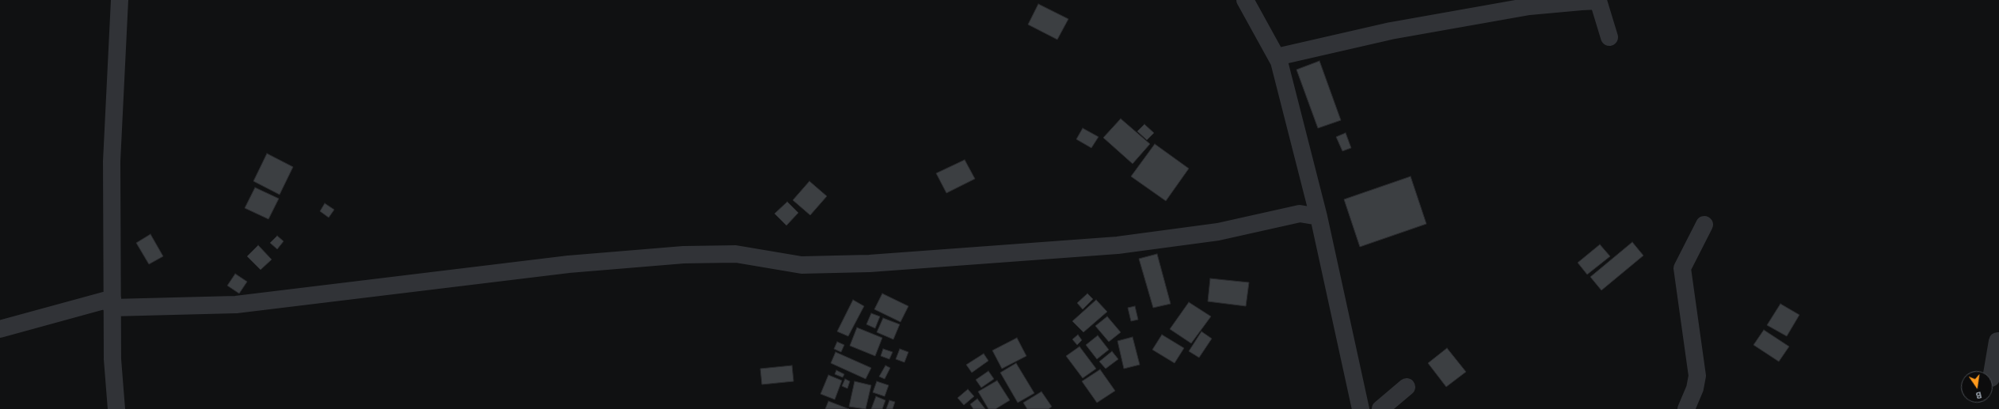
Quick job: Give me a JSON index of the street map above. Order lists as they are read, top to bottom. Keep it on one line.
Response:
{"north":"bottom"}
